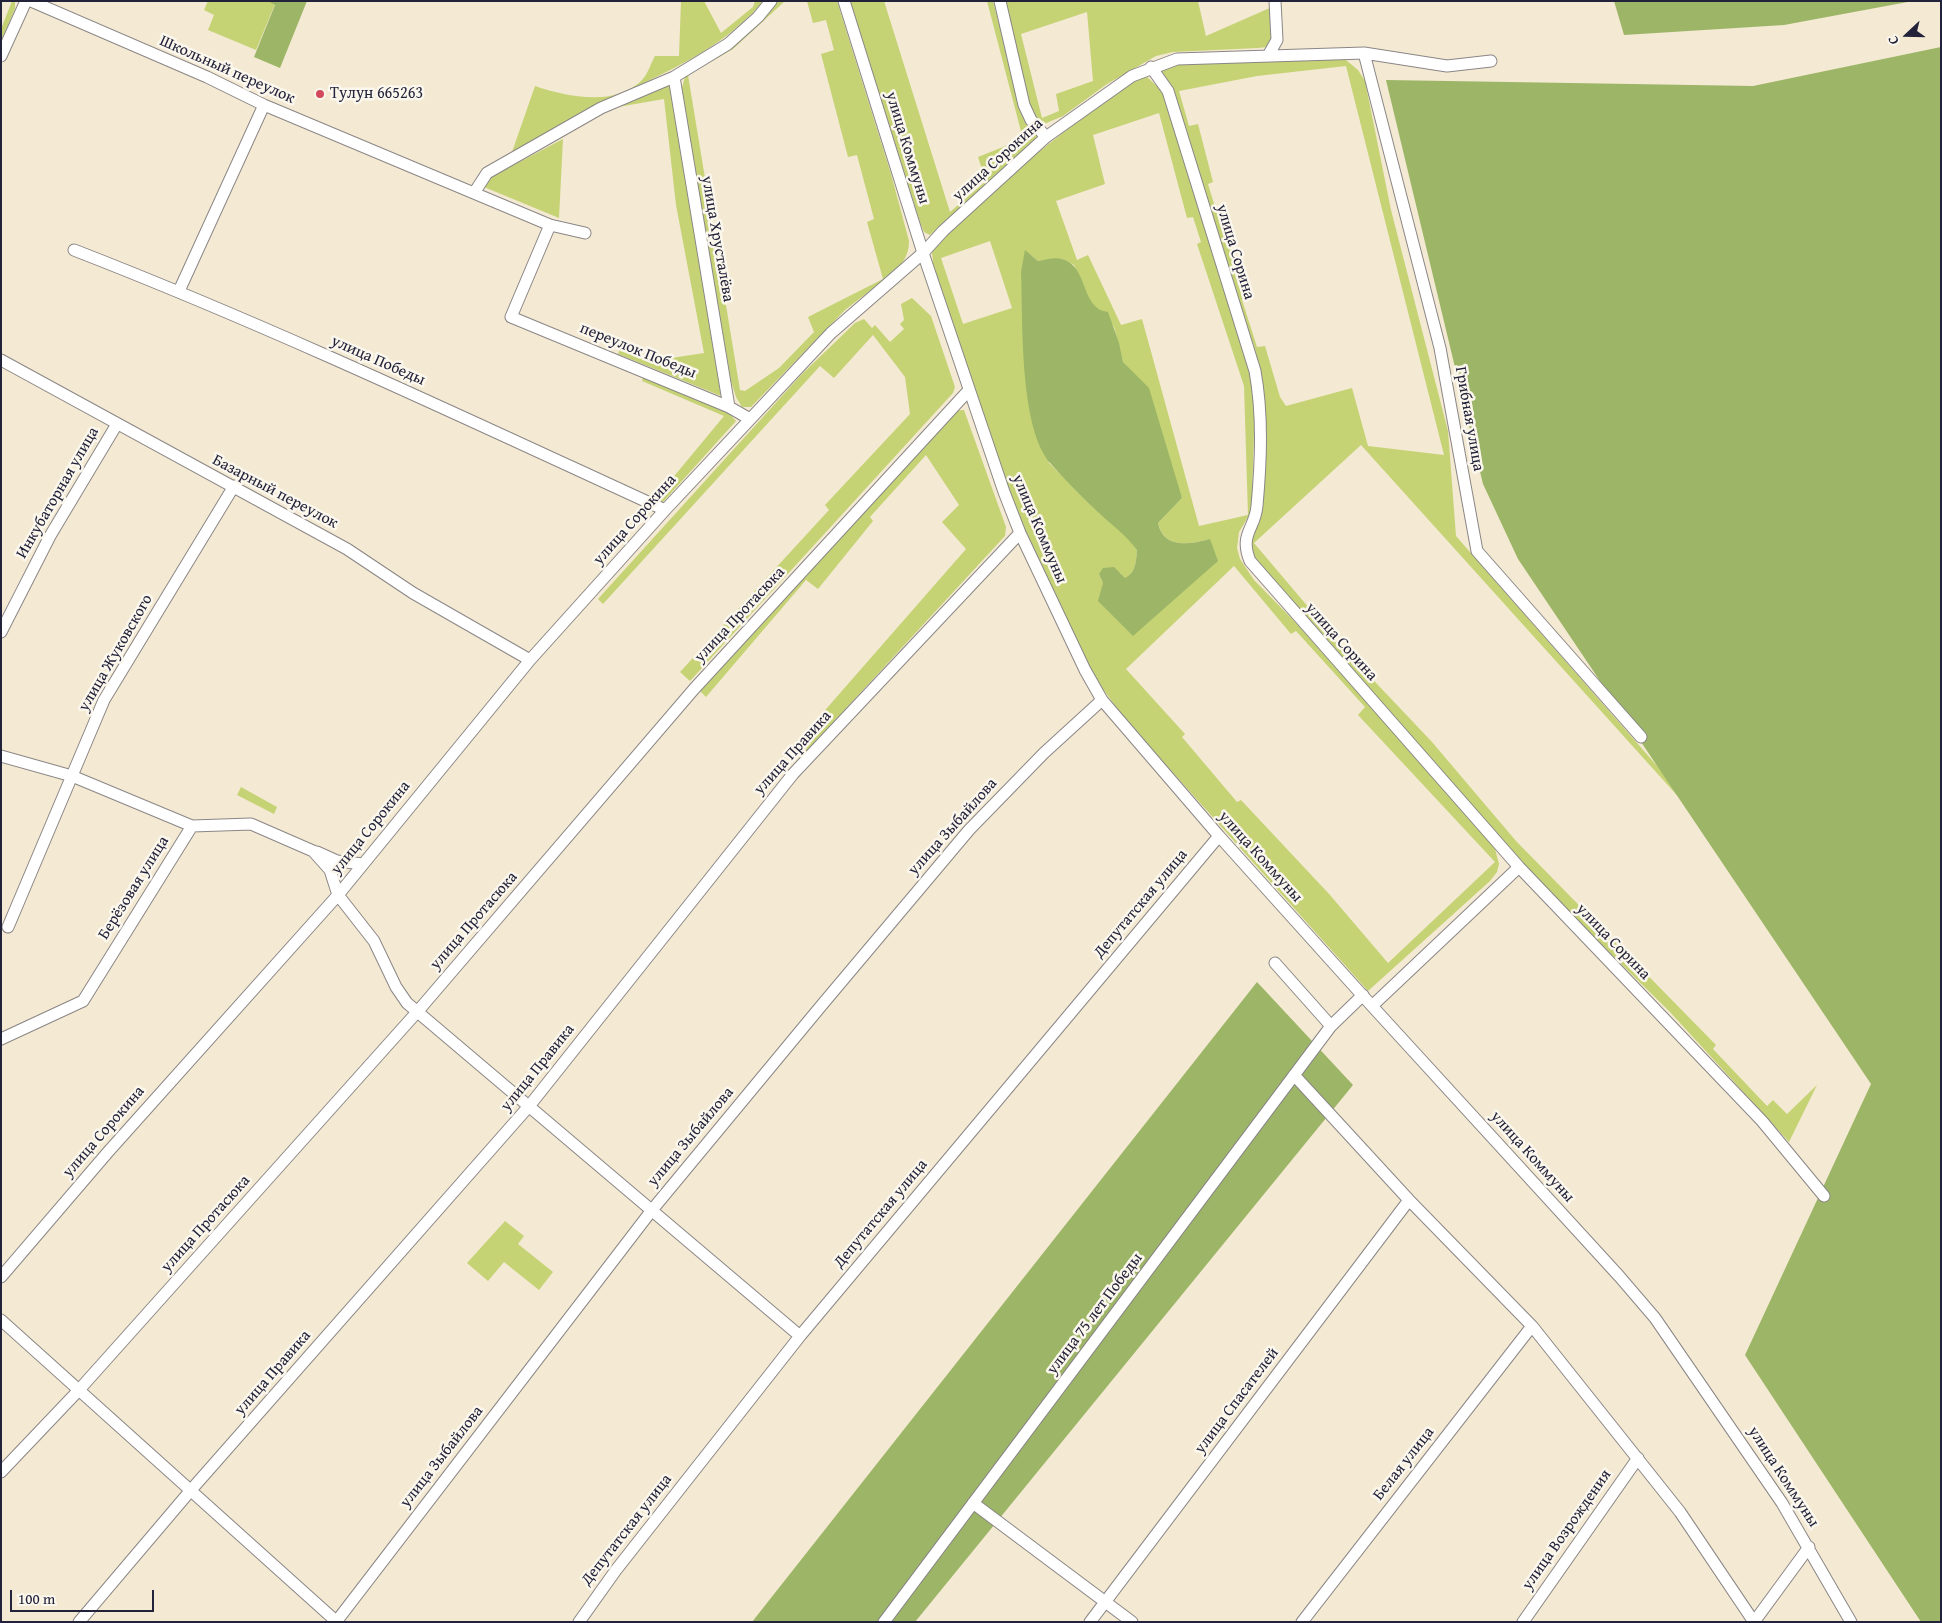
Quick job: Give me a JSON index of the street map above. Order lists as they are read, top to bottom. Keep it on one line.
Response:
{"streets":{"street":["Школьный переулок","улица Коммуны","улица Сорокина","улица Хрусталёва","улица Сорина","переулок Победы","улица Победы","Грибная улица","Базарный переулок","Инкубаторная улица","улица Протасюка","улица Жуковского","улица Правика","улица Зыбайлова","Берёзовая улица","Депутатская улица","улица 75 лет Победы","улица Спасателей","Белая улица","улица Возрождения"]},"crossings":[["Школьный переулок","переулок Победы"],["улица Коммуны","улица Сорокина"],["улица Коммуны","улица Протасюка"],["улица Коммуны","улица Правика"],["улица Коммуны","улица Зыбайлова"],["улица Коммуны","Депутатская улица"],["улица Коммуны","улица 75 лет Победы"],["улица Сорокина","улица Сорина"],["улица Сорокина","переулок Победы"],["улица Сорокина","улица Победы"],["улица Сорокина","Грибная улица"],["улица Сорокина","Базарный переулок"],["улица Хрусталёва","переулок Победы"],["Базарный переулок","Инкубаторная улица"],["Базарный переулок","улица Жуковского"],["улица Жуковского","Берёзовая улица"]],"places":["Тулун 665263"],"scale_bar":"100 m","north":"left"}
